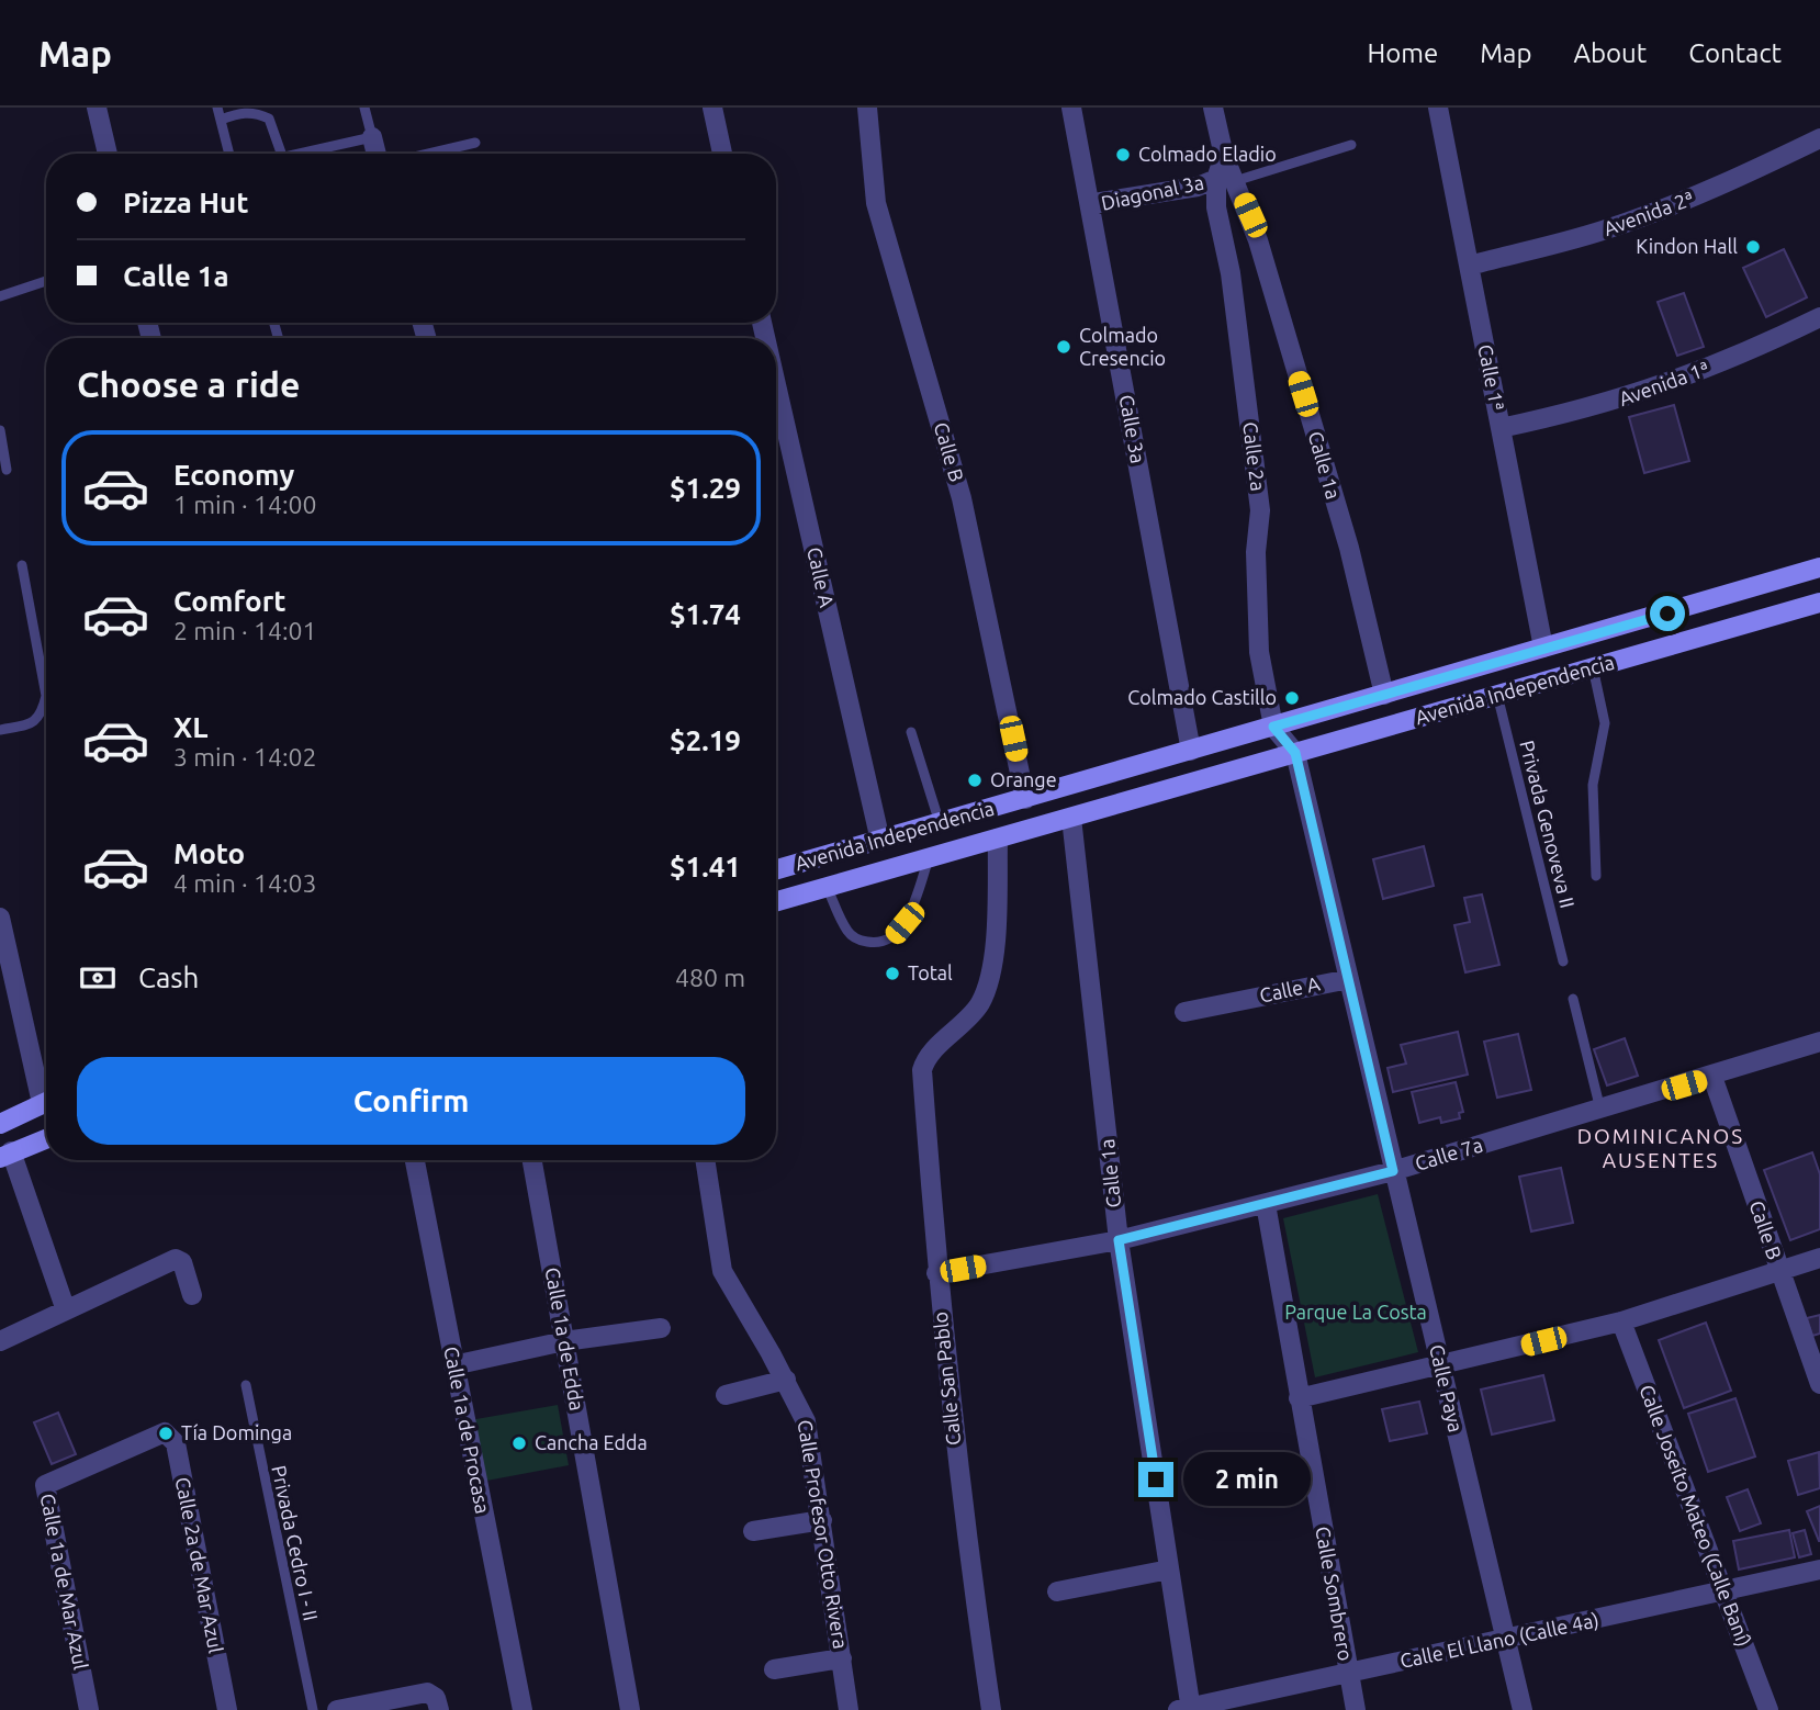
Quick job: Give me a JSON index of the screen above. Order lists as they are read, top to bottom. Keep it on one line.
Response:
{"streets":{"main road":["Avenida Independencia"],"street":["Diagonal 3a","Avenida 2ª","Calle 1ª","Avenida 1ª","Calle 3a","Calle B","Calle 2a","Calle 1a","Calle A","Calle 7a","Calle 1a de Edda","Calle San Pablo","Calle Paya","Calle 1a de Procasa","Calle Joseíto Mateo (Calle Baní)","Calle Profesor Otto Rivera","Calle 2a de Mar Azul","Calle 1a de Mar Azul","Calle Sombrero","Calle El Llano (Calle 4a)"],"lane":["Privada Genoveva II","Privada Cedro I - II"]},"crossings":[["Diagonal 3a","Calle 3a"],["Diagonal 3a","Calle 2a"],["Diagonal 3a","Calle 1a"],["Avenida 2ª","Calle 1ª"],["Calle 1ª","Avenida 1ª"],["Calle 1ª","Avenida Independencia"],["Calle 3a","Avenida Independencia"],["Calle B","Avenida Independencia"],["Calle B","Calle 7a"],["Calle 2a","Calle 1a"],["Calle 2a","Avenida Independencia"],["Calle 2a","Calle Paya"],["Calle 1a","Avenida Independencia"],["Calle 1a","Calle 7a"],["Calle 1a","Calle El Llano (Calle 4a)"],["Calle A","Avenida Independencia"],["Calle A","Calle Paya"],["Avenida Independencia","Privada Genoveva II"],["Avenida Independencia","Calle San Pablo"],["Avenida Independencia","Calle Paya"],["Calle 7a","Calle San Pablo"],["Calle 7a","Calle Paya"],["Calle 7a","Calle Sombrero"],["Calle Paya","Calle El Llano (Calle 4a)"],["Calle Joseíto Mateo (Calle Baní)","Calle El Llano (Calle 4a)"],["Calle 2a de Mar Azul","Calle 1a de Mar Azul"],["Calle Sombrero","Calle El Llano (Calle 4a)"]],"districts":["DOMINICANOS AUSENTES"],"parks":["Parque La Costa"],"places":["Colmado Eladio","Kindon Hall","Colmado Cresencio","Colmado Castillo","Orange","Total","Tía Dominga","Cancha Edda"],"page":{"header":"Map","nav":["Home","Map","About","Contact"],"banner":["Pizza Hut","Calle 1a"],"heading":"Choose a ride","list":[{"name":"Economy","note":"1 min · 14:00","value":"$1.29"},{"name":"Comfort","note":"2 min · 14:01","value":"$1.74"},{"name":"XL","note":"3 min · 14:02","value":"$2.19"},{"name":"Moto","note":"4 min · 14:03","value":"$1.41"}],"pay":["Cash","480 m"],"buttons":"Confirm","bubble":"2 min"}}
